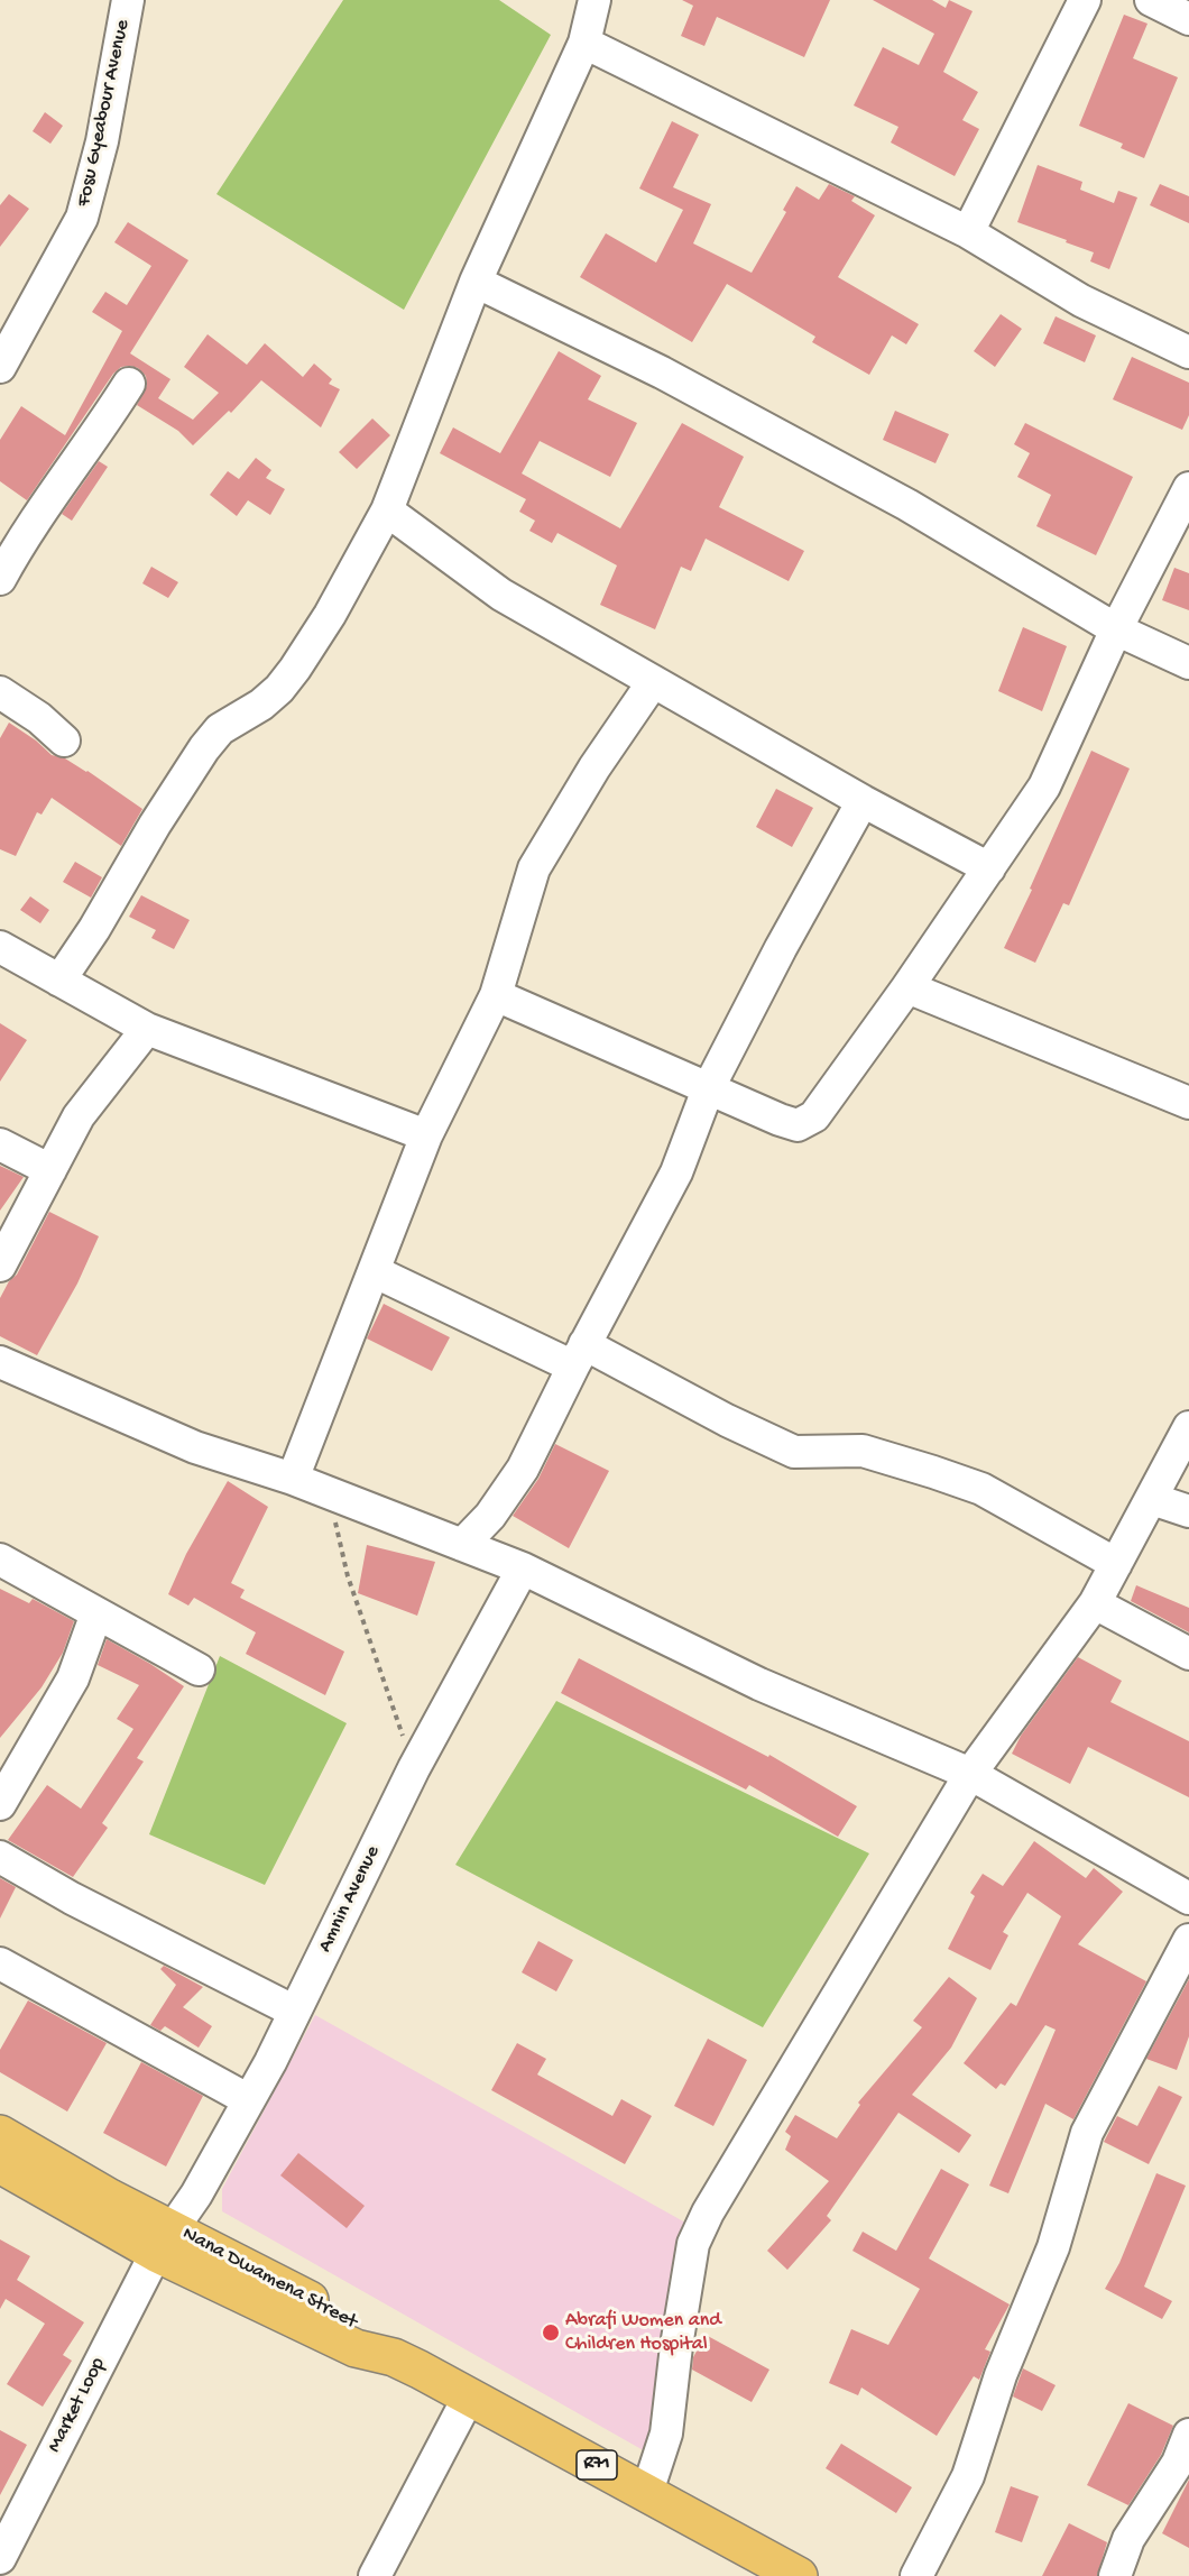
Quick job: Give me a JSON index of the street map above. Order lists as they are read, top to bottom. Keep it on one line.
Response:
{"streets":{"main road":["Nana Dwamena Street","R71"],"street":["Fosu Gyeabour Avenue","Amnin Avenue","Market Loop"]},"crossings":[["Amnin Avenue","Nana Dwamena Street"],["Amnin Avenue","Market Loop"],["Nana Dwamena Street","Market Loop"],["Nana Dwamena Street","R71"]],"places":["Abrafi Women and Children Hospital"]}
